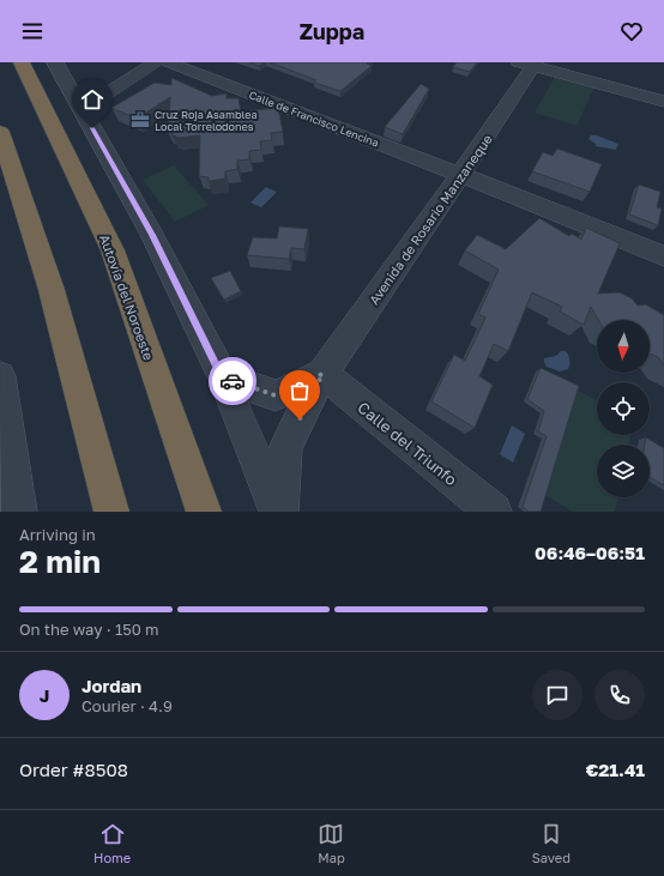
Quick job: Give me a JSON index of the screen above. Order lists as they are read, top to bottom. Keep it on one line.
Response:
{"streets":{"highway":["Autovía del Noroeste"],"street":["Calle de Francisco Lencina","Avenida de Rosario Manzaneque","Calle del Triunfo"]},"crossings":[["Calle de Francisco Lencina","Avenida de Rosario Manzaneque"],["Avenida de Rosario Manzaneque","Calle del Triunfo"]],"places":{"office":["Cruz Roja Asamblea Local Torrelodones"]},"north":"bottom","page":{"header":"Zuppa","heading":["2 min","Arriving in","06:46–06:51"],"panel":["Jordan","Courier · 4.9","Order #8508","€21.41"],"bar":"On the way · 150 m","round":"J","tabs":["Home","Map","Saved"]}}
